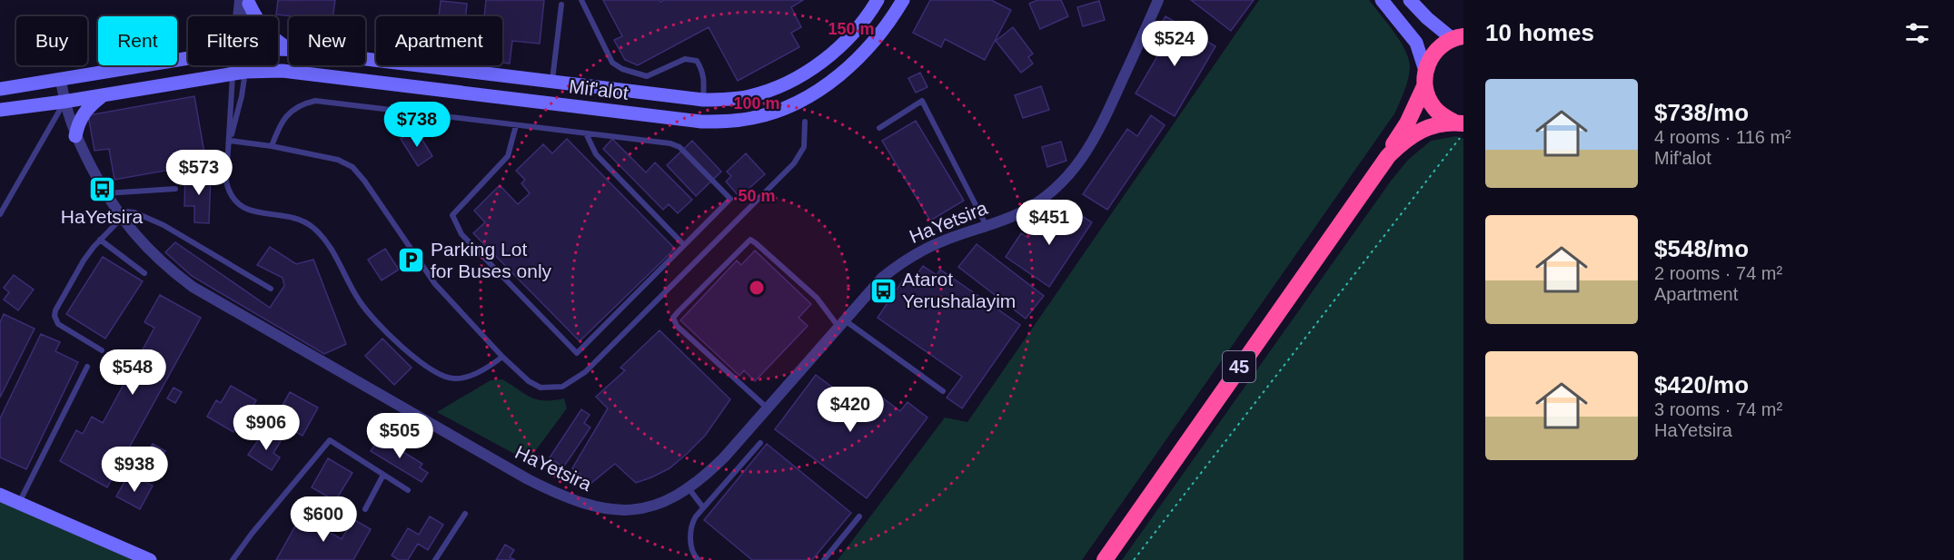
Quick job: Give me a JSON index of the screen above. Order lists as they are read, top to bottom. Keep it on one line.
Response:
{"streets":{"highway":["45"],"street":["Mif'alot","HaYetsira"]},"crossings":[["Mif'alot","HaYetsira"]],"places":{"bus stop":["HaYetsira","Atarot Yerushalayim"],"parking":["Parking Lot for Buses only"]},"page":{"heading":"10 homes","chip":["Buy","Rent","Filters","New","Apartment"],"price":["$524","$738","$573","$451","$548","$420","$906","$505","$938","$600"],"list":[{"name":"$738/mo","note":"4 rooms · 116 m² · Mif'alot"},{"name":"$548/mo","note":"2 rooms · 74 m² · Apartment"},{"name":"$420/mo","note":"3 rooms · 74 m² · HaYetsira"}]},"rings":["150 m","100 m","50 m"]}
